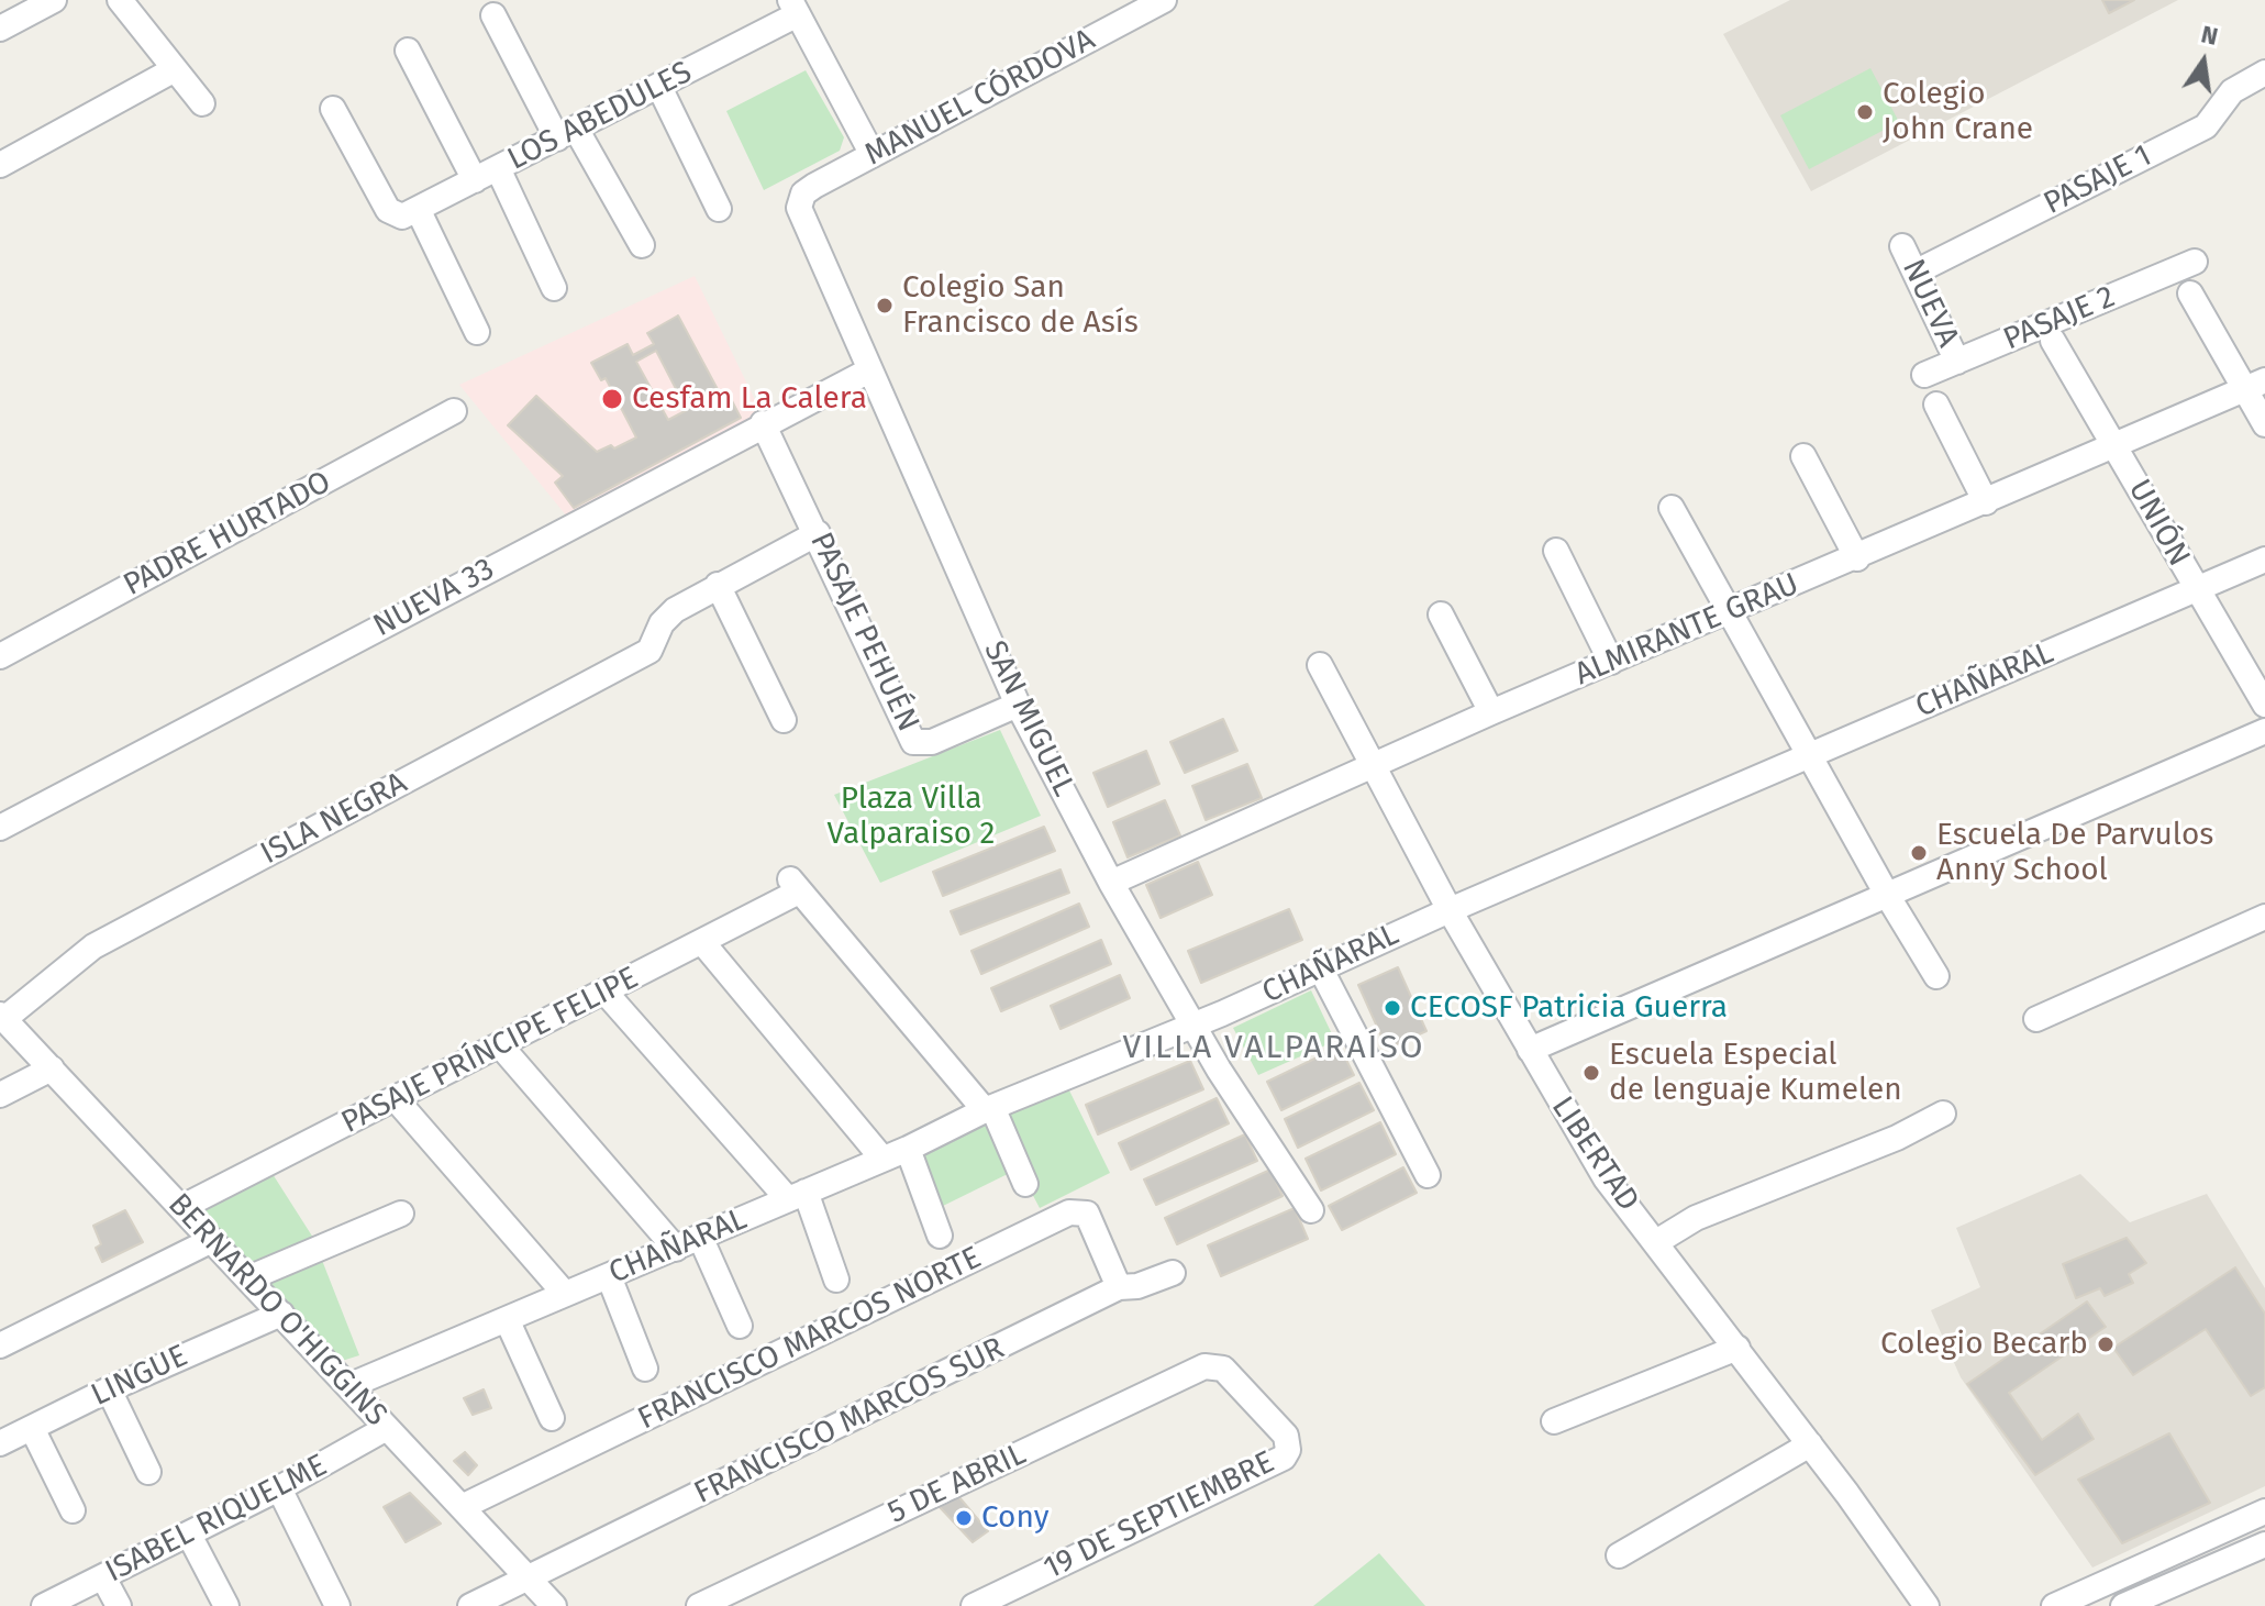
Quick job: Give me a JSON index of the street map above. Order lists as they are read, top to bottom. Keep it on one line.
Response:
{"streets":{"street":["MANUEL CÓRDOVA","LOS ABEDULES","PASAJE 1","NUEVA","PASAJE 2","UNIÓN","PADRE HURTADO","NUEVA 33","ALMIRANTE GRAU","PASAJE PEHUÉN","CHAÑARAL","SAN MIGUEL","ISLA NEGRA","PASAJE PRÍNCIPE FELIPE","LIBERTAD","BERNARDO O'HIGGINS","FRANCISCO MARCOS NORTE","LINGUE","FRANCISCO MARCOS SUR","5 DE ABRIL","19 DE SEPTIEMBRE","ISABEL RIQUELME"]},"crossings":[["MANUEL CÓRDOVA","SAN MIGUEL"],["PASAJE 1","NUEVA"],["NUEVA","PASAJE 2"],["UNIÓN","ALMIRANTE GRAU"],["UNIÓN","CHAÑARAL"],["NUEVA 33","PASAJE PEHUÉN"],["NUEVA 33","SAN MIGUEL"],["ALMIRANTE GRAU","SAN MIGUEL"],["ALMIRANTE GRAU","LIBERTAD"],["PASAJE PEHUÉN","SAN MIGUEL"],["PASAJE PEHUÉN","ISLA NEGRA"],["CHAÑARAL","SAN MIGUEL"],["CHAÑARAL","PASAJE PRÍNCIPE FELIPE"],["CHAÑARAL","LIBERTAD"],["CHAÑARAL","BERNARDO O'HIGGINS"],["ISLA NEGRA","BERNARDO O'HIGGINS"],["PASAJE PRÍNCIPE FELIPE","BERNARDO O'HIGGINS"],["BERNARDO O'HIGGINS","FRANCISCO MARCOS NORTE"],["BERNARDO O'HIGGINS","LINGUE"],["BERNARDO O'HIGGINS","FRANCISCO MARCOS SUR"],["BERNARDO O'HIGGINS","ISABEL RIQUELME"],["FRANCISCO MARCOS NORTE","FRANCISCO MARCOS SUR"],["5 DE ABRIL","19 DE SEPTIEMBRE"]],"districts":["VILLA VALPARAÍSO"],"parks":["Plaza Villa Valparaiso 2"],"places":["Colegio John Crane","Colegio San Francisco de Asís","Cesfam La Calera","Escuela De Parvulos Anny School","CECOSF Patricia Guerra","Escuela Especial de lenguaje Kumelen","Colegio Becarb","Cony"],"north":"top"}
